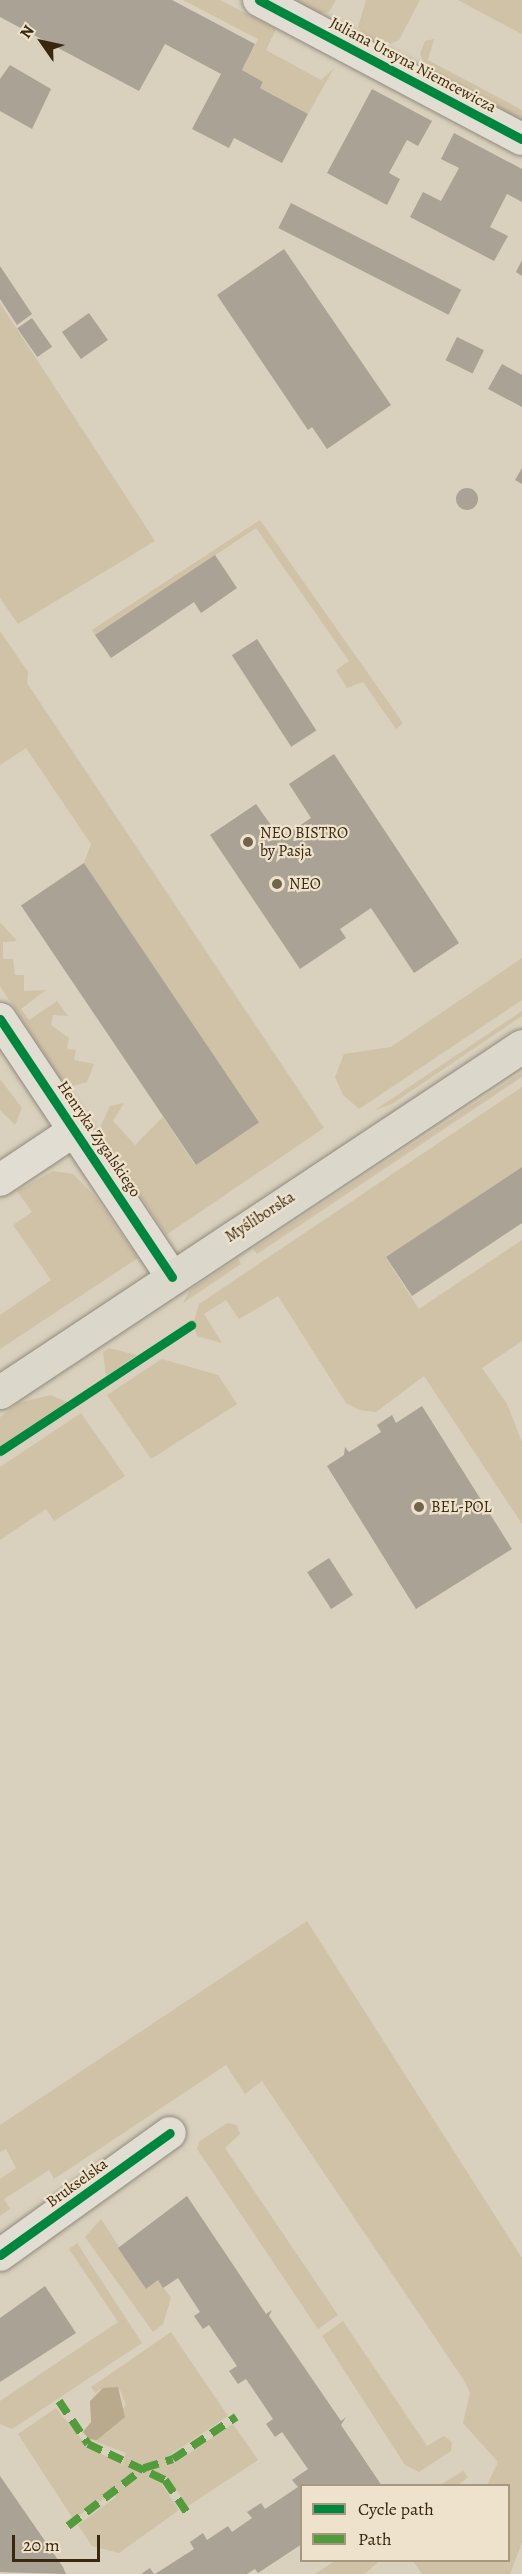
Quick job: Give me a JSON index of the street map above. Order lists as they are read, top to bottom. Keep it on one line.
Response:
{"streets":{"main road":["Myśliborska"],"street":["Juliana Ursyna Niemcewicza","Henryka Zygalskiego","Brukselska"]},"crossings":[["Henryka Zygalskiego","Myśliborska"]],"places":["NEO BISTRO by Pasja","NEO","BEL-POL"],"legend":["Cycle path","Path"],"scale_bar":"20 m","north":"top left"}
